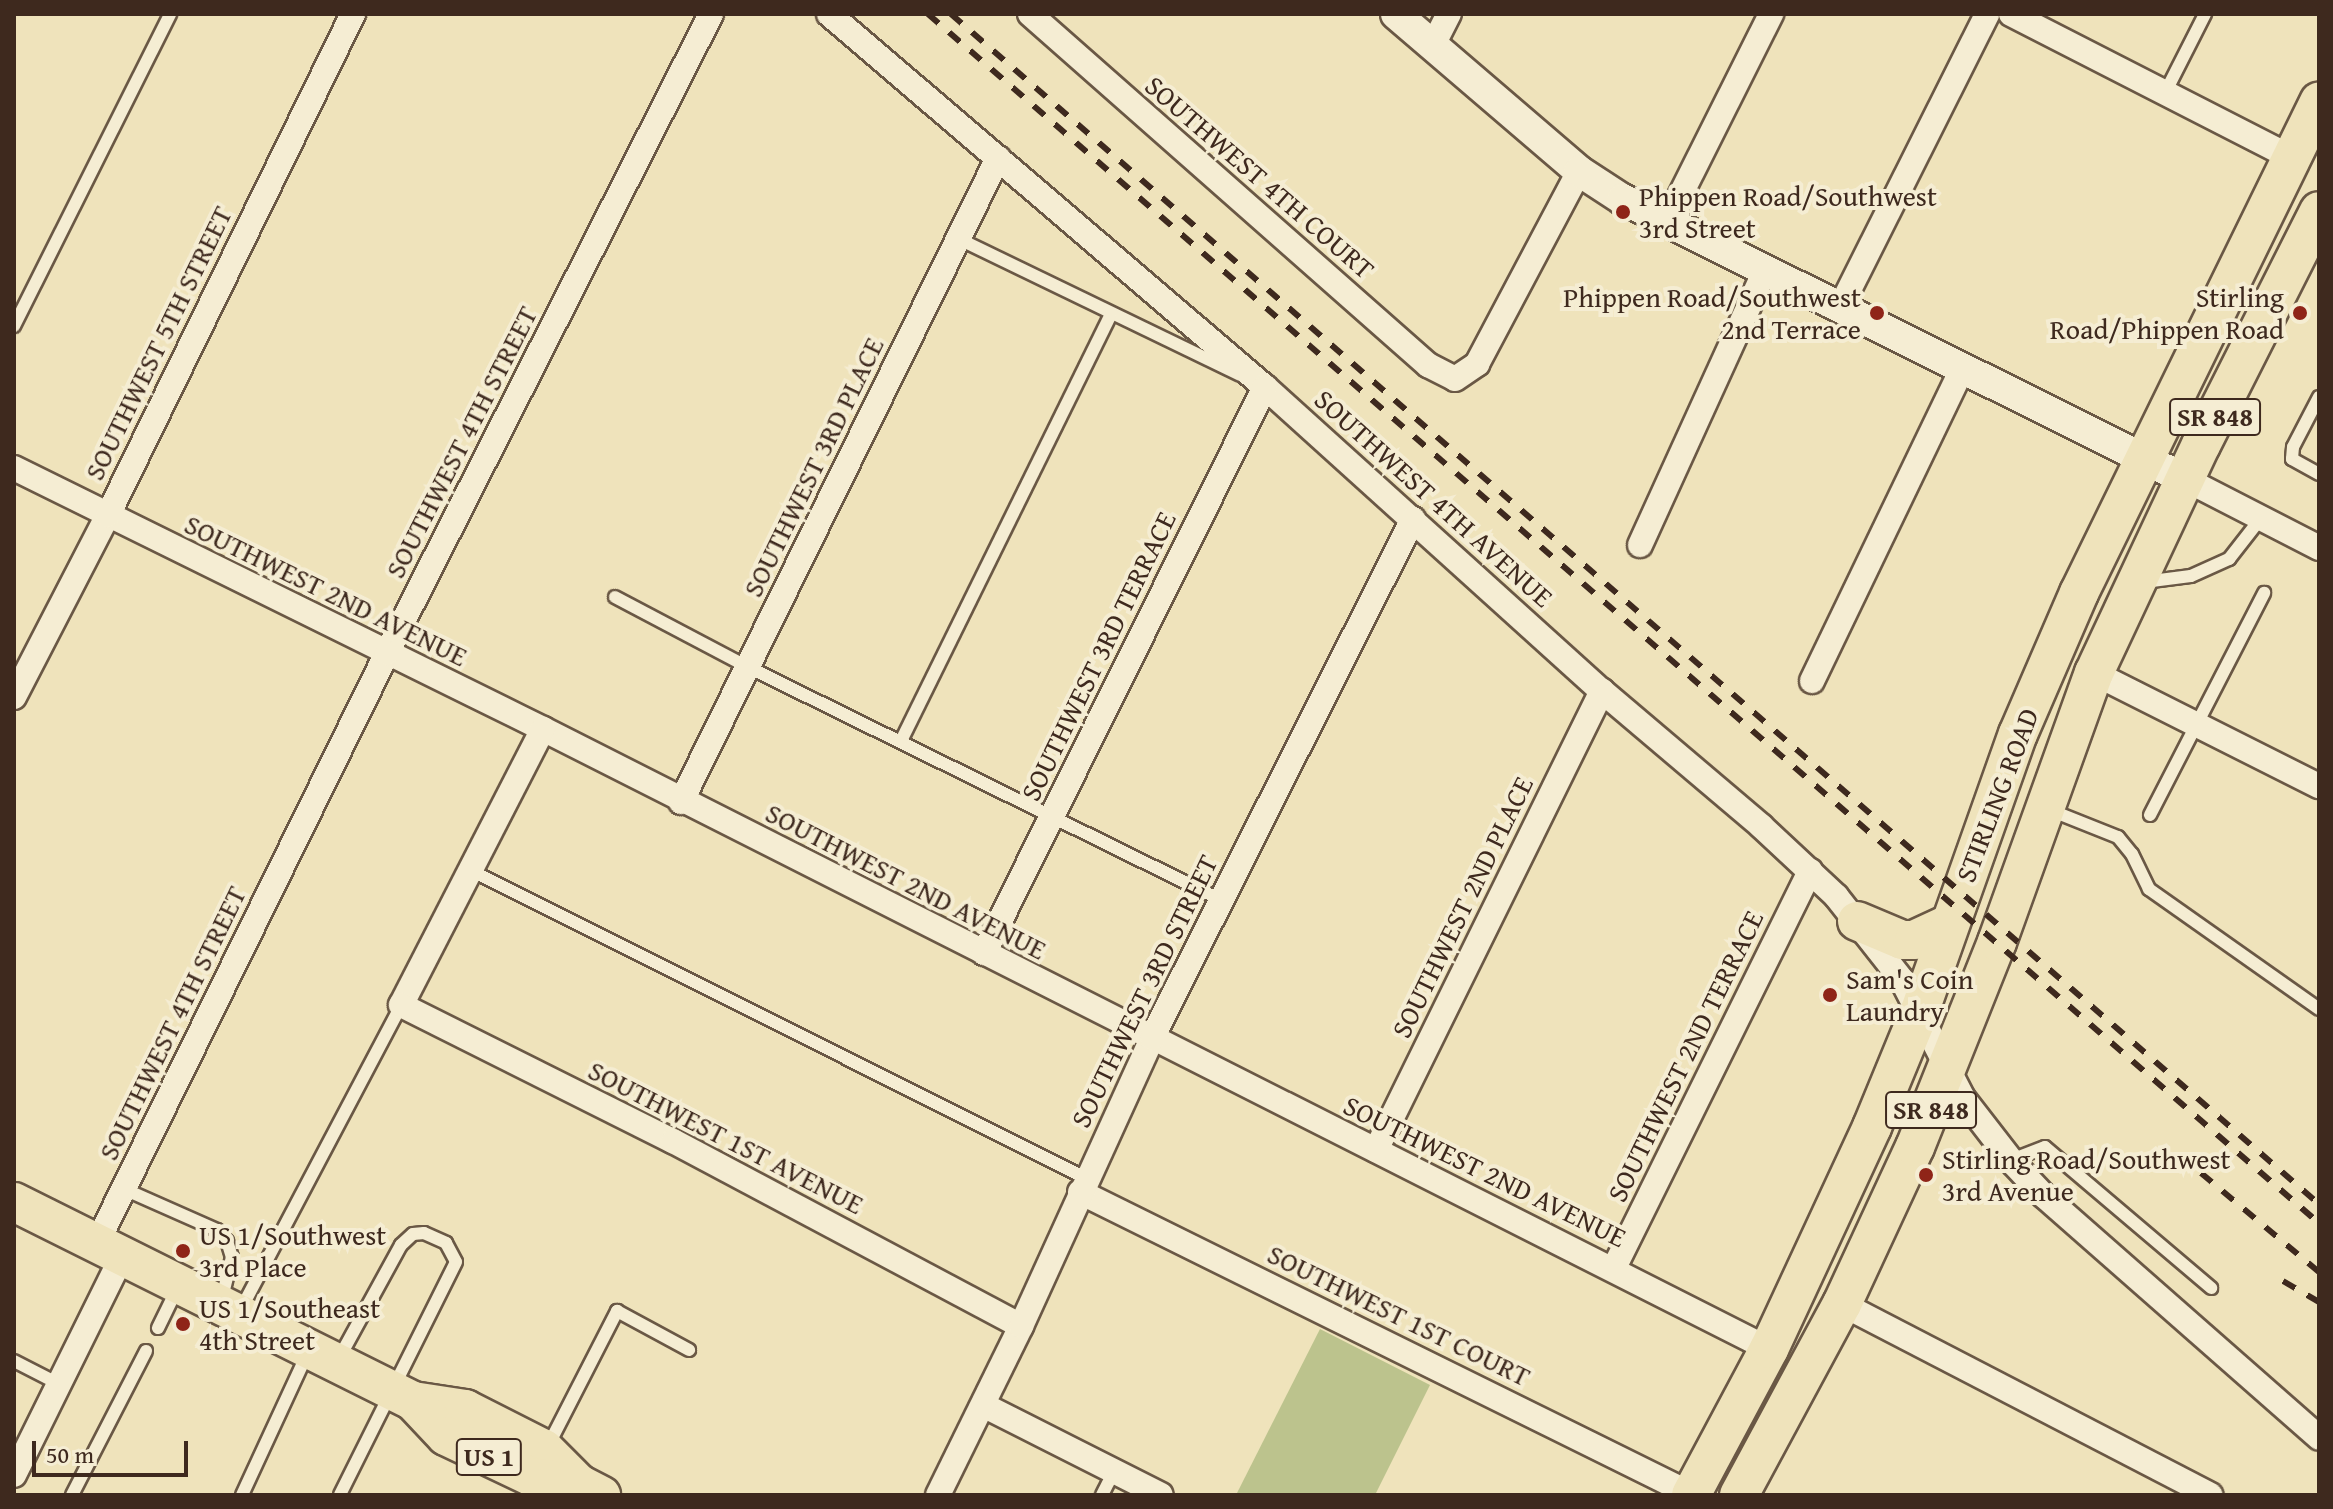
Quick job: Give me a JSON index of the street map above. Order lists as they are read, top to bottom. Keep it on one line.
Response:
{"streets":{"main road":["SR 848","STIRLING ROAD","US 1"],"street":["SOUTHWEST 4TH COURT","SOUTHWEST 5TH STREET","SOUTHWEST 4TH STREET","SOUTHWEST 3RD PLACE","SOUTHWEST 4TH AVENUE","SOUTHWEST 2ND AVENUE","SOUTHWEST 3RD TERRACE","SOUTHWEST 2ND PLACE","SOUTHWEST 3RD STREET","SOUTHWEST 2ND TERRACE","SOUTHWEST 1ST AVENUE","SOUTHWEST 1ST COURT"]},"crossings":[["SOUTHWEST 5TH STREET","SOUTHWEST 2ND AVENUE"],["SOUTHWEST 4TH STREET","SOUTHWEST 2ND AVENUE"],["SOUTHWEST 4TH STREET","US 1"],["SOUTHWEST 3RD PLACE","SOUTHWEST 4TH AVENUE"],["SOUTHWEST 3RD PLACE","SOUTHWEST 2ND AVENUE"],["SOUTHWEST 4TH AVENUE","SOUTHWEST 3RD TERRACE"],["SOUTHWEST 4TH AVENUE","STIRLING ROAD"],["SOUTHWEST 4TH AVENUE","SOUTHWEST 2ND PLACE"],["SOUTHWEST 4TH AVENUE","SOUTHWEST 3RD STREET"],["SOUTHWEST 4TH AVENUE","SOUTHWEST 2ND TERRACE"],["SOUTHWEST 2ND AVENUE","SOUTHWEST 3RD TERRACE"],["SOUTHWEST 2ND AVENUE","STIRLING ROAD"],["SOUTHWEST 2ND AVENUE","SOUTHWEST 2ND PLACE"],["SOUTHWEST 2ND AVENUE","SOUTHWEST 3RD STREET"],["SOUTHWEST 2ND AVENUE","SOUTHWEST 2ND TERRACE"],["STIRLING ROAD","SOUTHWEST 1ST COURT"],["SOUTHWEST 3RD STREET","SOUTHWEST 1ST AVENUE"],["SOUTHWEST 3RD STREET","SOUTHWEST 1ST COURT"]],"places":["Phippen Road/Southwest 3rd Street","Phippen Road/Southwest 2nd Terrace","Stirling Road/Phippen Road","Sam's Coin Laundry","Stirling Road/Southwest 3rd Avenue","US 1/Southwest 3rd Place","US 1/Southeast 4th Street"],"scale_bar":"50 m"}
